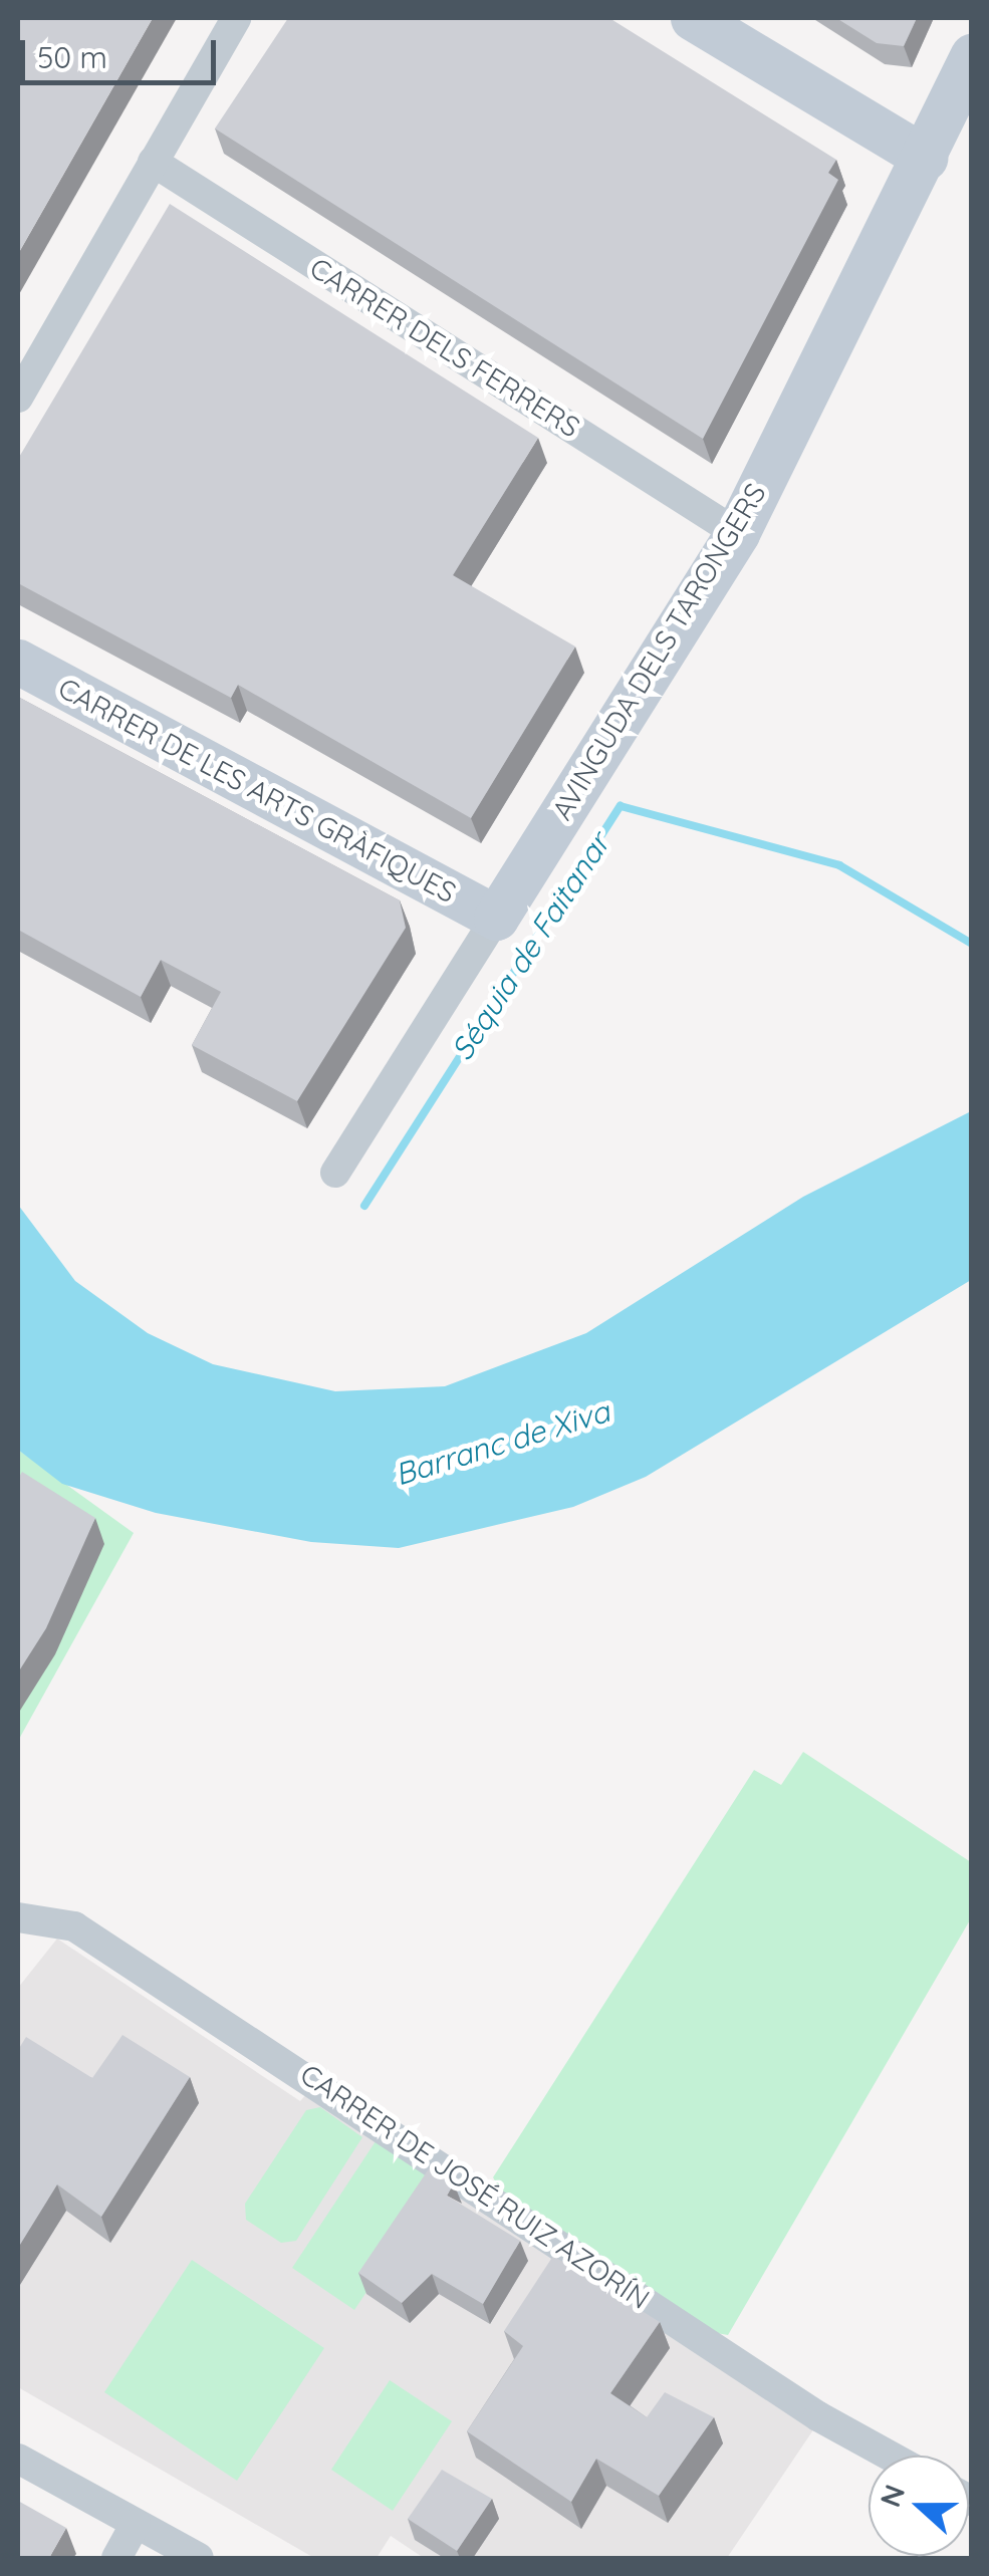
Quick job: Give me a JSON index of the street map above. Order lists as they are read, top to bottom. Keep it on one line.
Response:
{"streets":{"street":["CARRER DELS FERRERS","AVINGUDA DELS TARONGERS","CARRER DE LES ARTS GRÀFIQUES","CARRER DE JOSÉ RUIZ AZORÍN"]},"crossings":[["CARRER DELS FERRERS","AVINGUDA DELS TARONGERS"],["AVINGUDA DELS TARONGERS","CARRER DE LES ARTS GRÀFIQUES"]],"water":["Séquia de Faitanar","Barranc de Xiva"],"scale_bar":"50 m","north":"left"}
